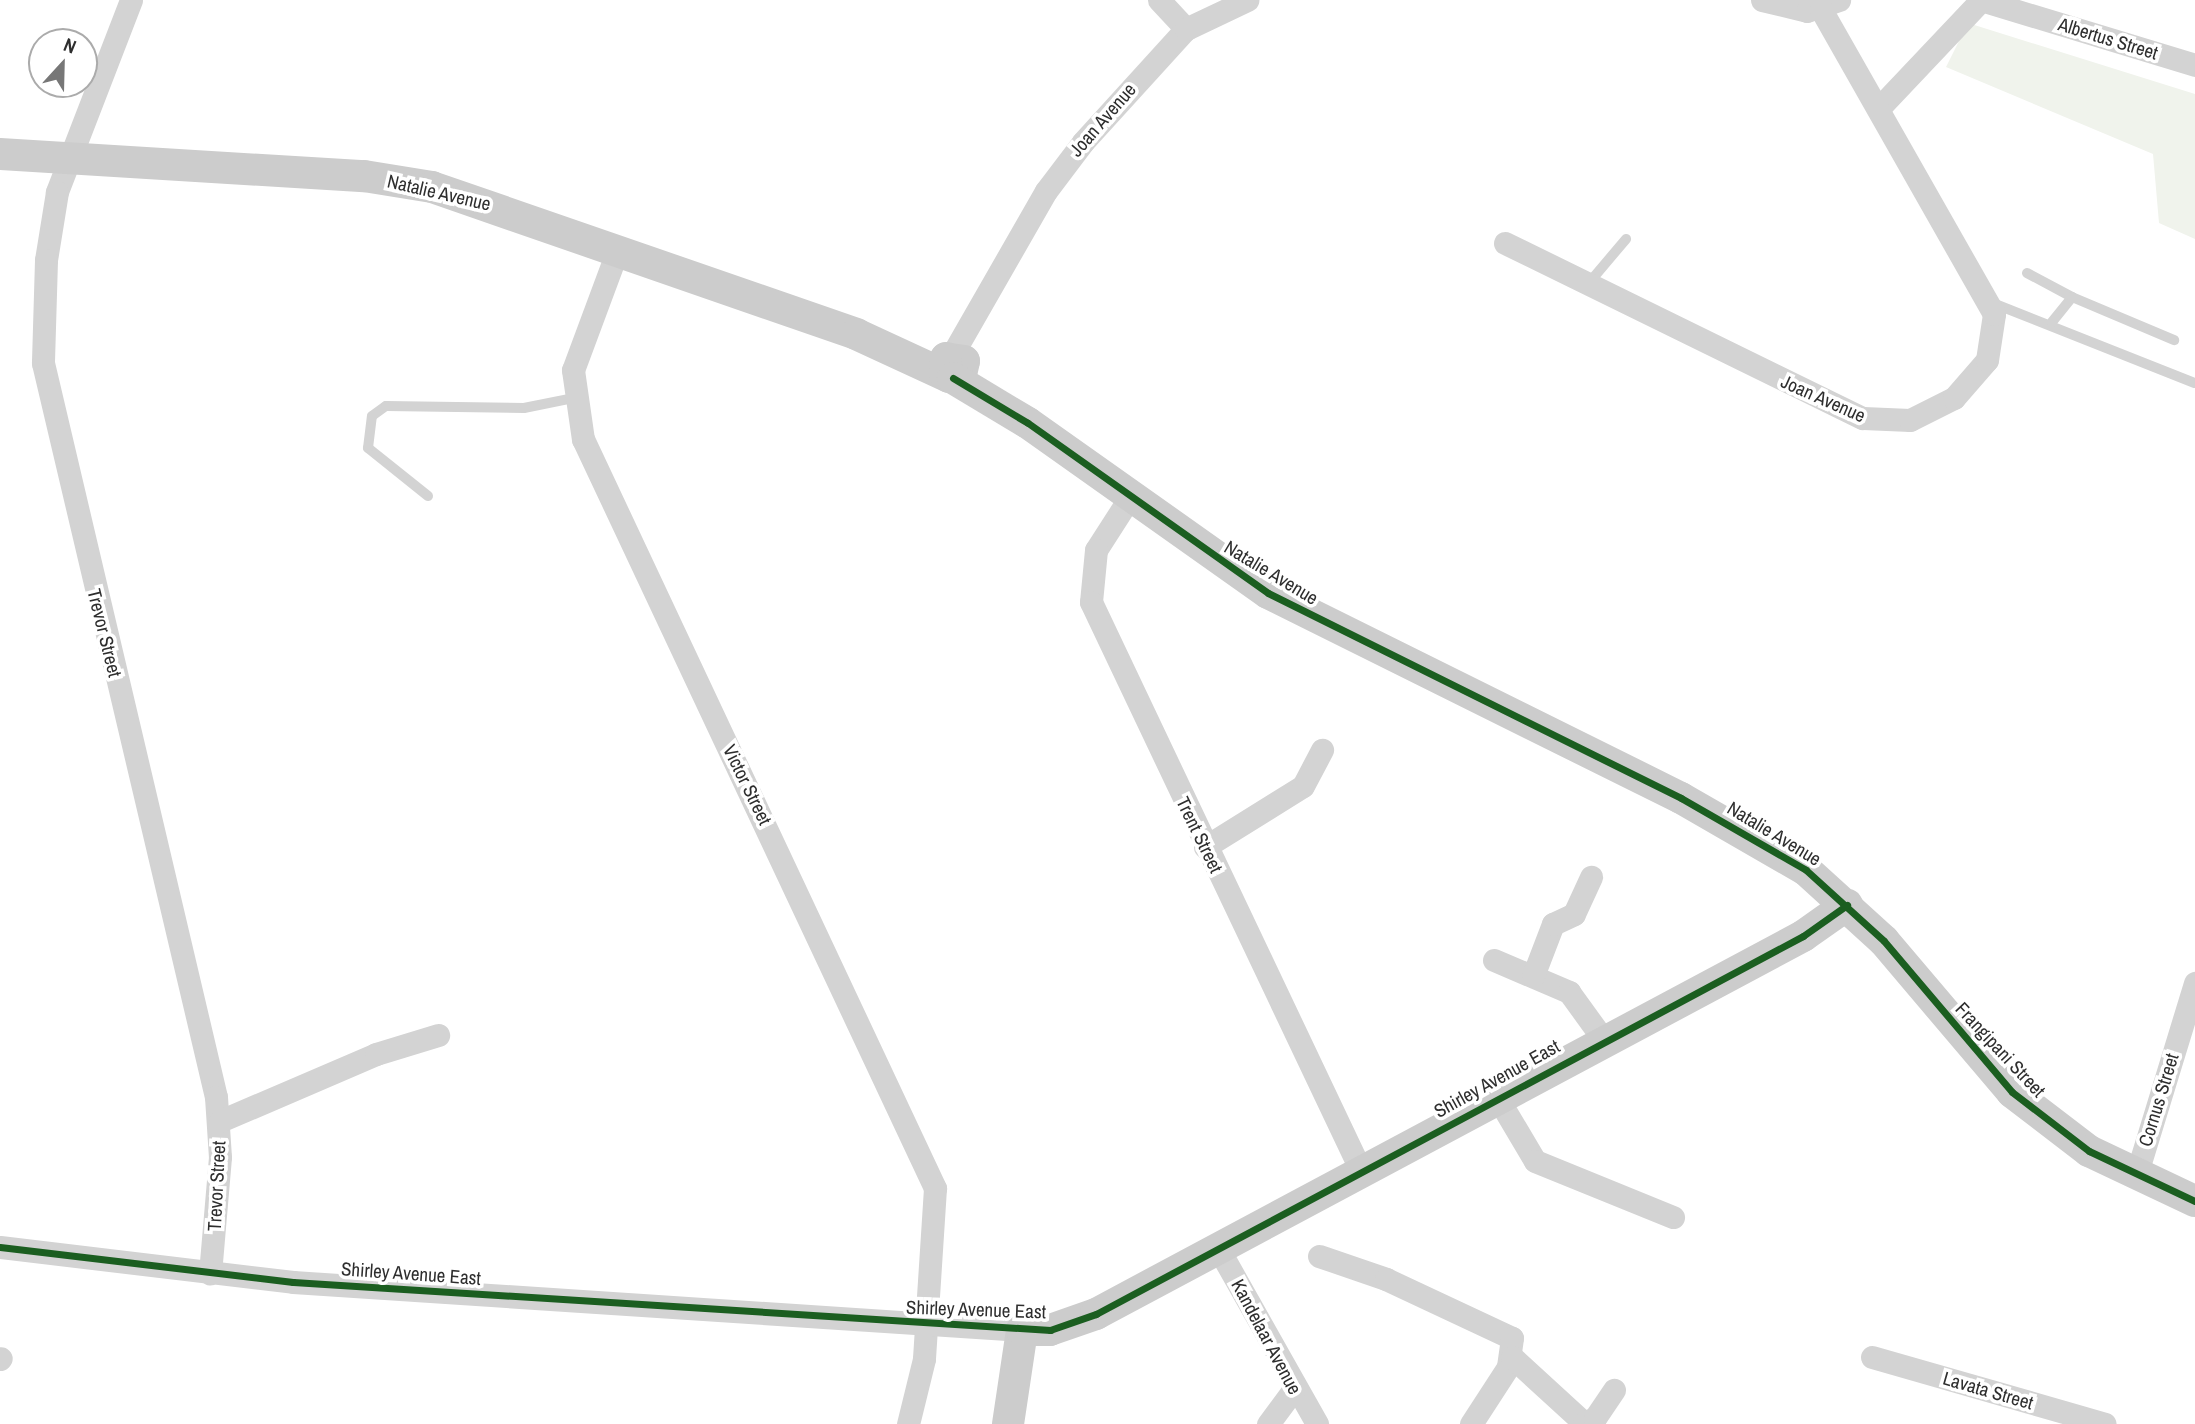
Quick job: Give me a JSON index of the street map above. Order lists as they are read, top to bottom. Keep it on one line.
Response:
{"streets":{"street":["Albertus Street","Joan Avenue","Natalie Avenue","Trevor Street","Victor Street","Trent Street","Frangipani Street","Shirley Avenue East","Cornus Street","Kandelaar Avenue","Lavata Street"]},"crossings":[["Joan Avenue","Natalie Avenue"],["Natalie Avenue","Trevor Street"],["Natalie Avenue","Victor Street"],["Natalie Avenue","Trent Street"],["Natalie Avenue","Frangipani Street"],["Natalie Avenue","Shirley Avenue East"],["Trevor Street","Shirley Avenue East"],["Victor Street","Shirley Avenue East"],["Trent Street","Shirley Avenue East"],["Frangipani Street","Shirley Avenue East"],["Frangipani Street","Cornus Street"],["Shirley Avenue East","Kandelaar Avenue"]],"north":"top"}
